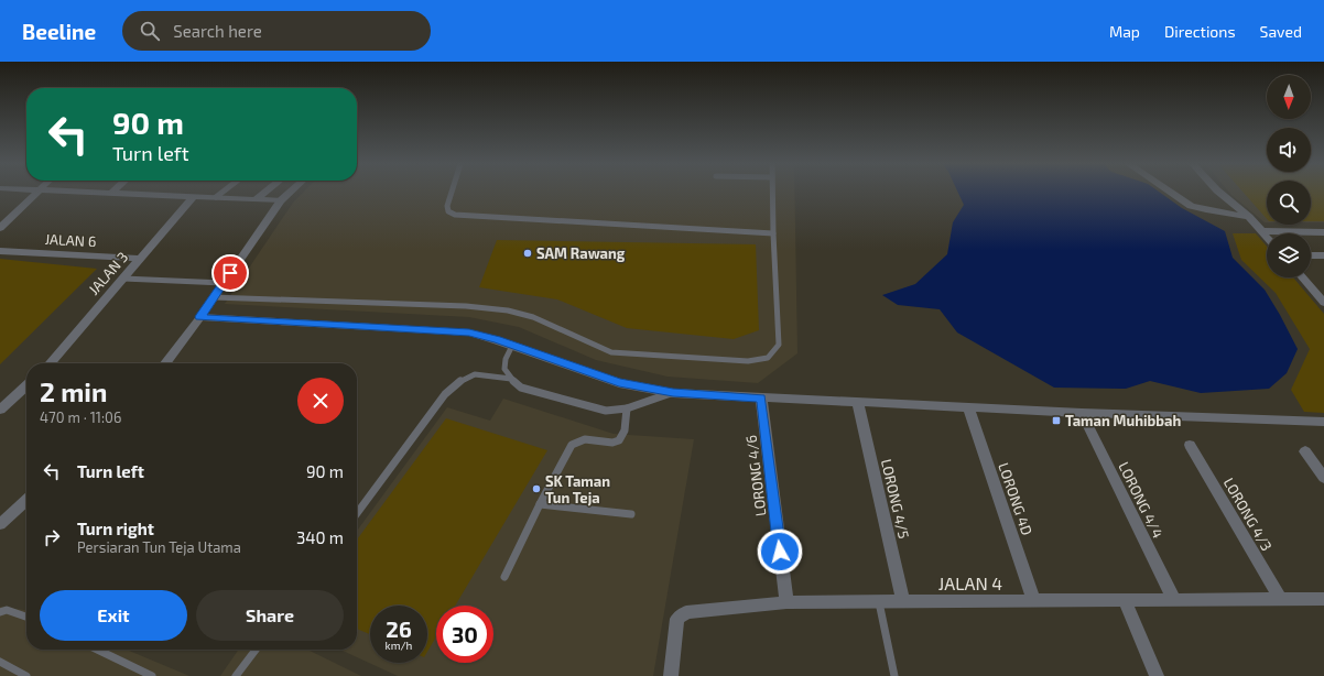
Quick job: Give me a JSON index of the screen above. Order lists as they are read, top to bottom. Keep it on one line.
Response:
{"streets":{"street":["JALAN 6","JALAN 3","LORONG 4/6","LORONG 4/5","LORONG 4D","LORONG 4/4","LORONG 4/3","JALAN 4"]},"crossings":[["JALAN 6","JALAN 3"],["LORONG 4/6","JALAN 4"],["LORONG 4/5","JALAN 4"],["LORONG 4D","JALAN 4"],["LORONG 4/4","JALAN 4"],["LORONG 4/3","JALAN 4"]],"places":{"other":["SAM Rawang","SK Taman Tun Teja"],"transit":["Taman Muhibbah"]},"north":"bottom","page":{"header":"Beeline","search":"Search here","nav":["Map","Directions","Saved"],"turn":["90 m","Turn left"],"heading":["2 min","470 m · 11:06"],"list":[{"name":"Turn left","value":"90 m"},{"name":"Turn right","note":"Persiaran Tun Teja Utama","value":"340 m"}],"buttons":["Exit","Share"],"speed":"26 km/h","limit":"30"}}
